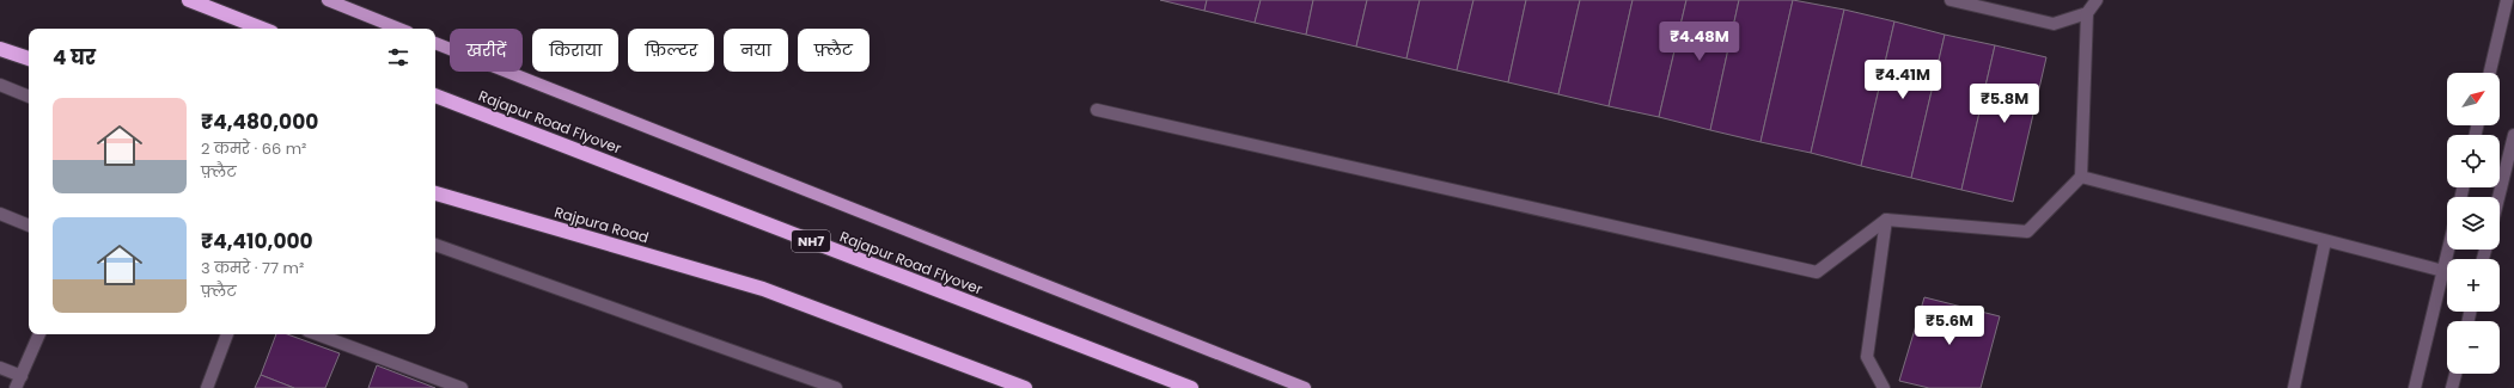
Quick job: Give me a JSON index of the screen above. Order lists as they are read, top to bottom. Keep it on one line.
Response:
{"streets":{"highway":["Rajapur Road Flyover","Rajpura Road","NH7"]},"north":"top right","page":{"price":["₹4.48M","₹4.41M","₹5.8M","₹5.6M"],"chip":["खरीदें","किराया","फ़िल्टर","नया","फ़्लैट"],"heading":"4 घर","map_buttons":["+","−"],"list":[{"name":"₹4,480,000","note":"2 कमरे · 66 m² · फ़्लैट"},{"name":"₹4,410,000","note":"3 कमरे · 77 m² · फ़्लैट"}]}}
